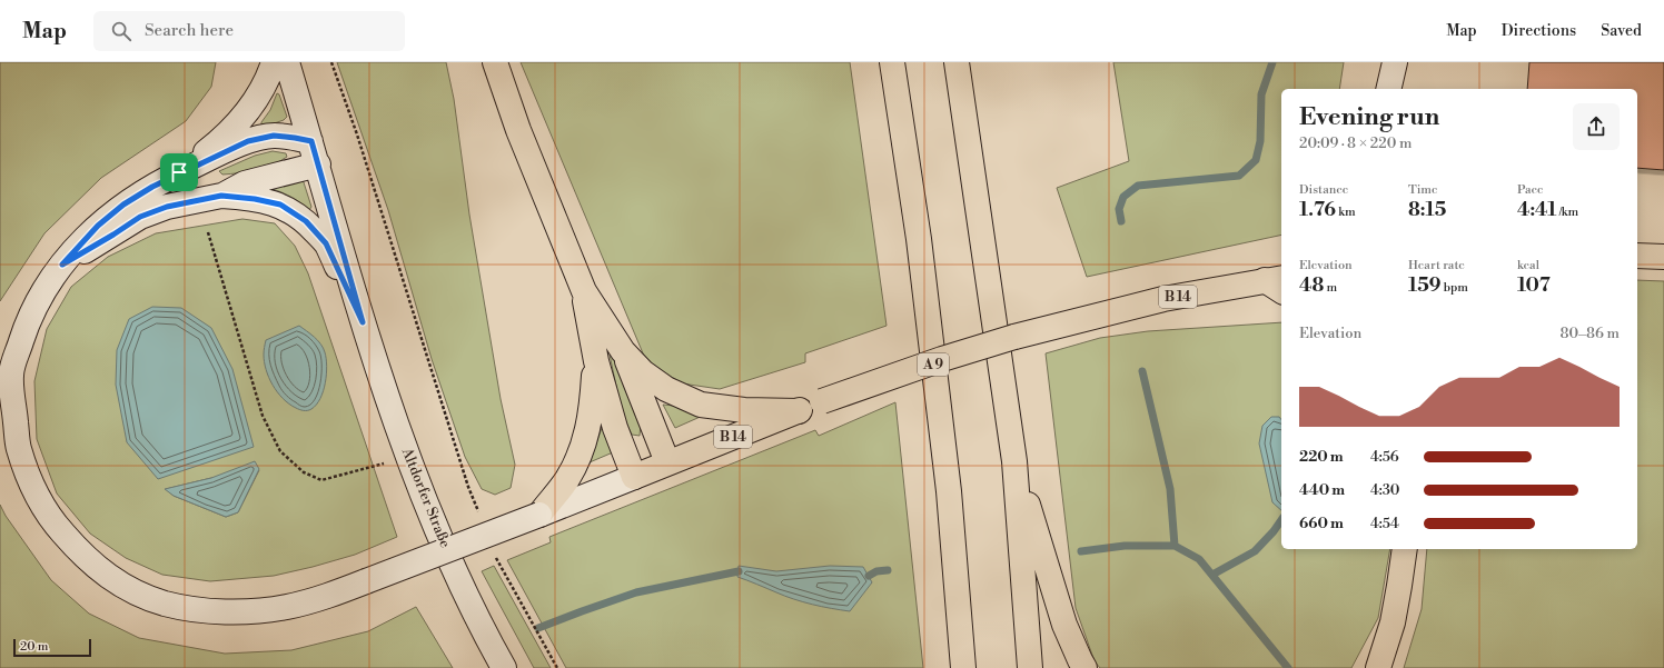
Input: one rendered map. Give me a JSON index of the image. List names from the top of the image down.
{
  "streets": {
    "main road": ["B 14", "A 9", "Altdorfer Straße"]
  },
  "scale_bar": "20 m",
  "page": {
    "header": "Map",
    "search": "Search here",
    "nav": ["Map", "Directions", "Saved"],
    "heading": ["Evening run", "20:09 · 8 × 220 m"],
    "stats": [
      ["Distance", "1.76 km"],
      ["Time", "8:15"],
      ["Pace", "4:41 /km"],
      ["Elevation", "48 m"],
      ["Heart rate", "159 bpm"],
      ["kcal", "107"]
    ],
    "chart": ["Elevation", "80–86 m"],
    "list": [
      {
        "name": "220 m",
        "note": "4:56"
      },
      {
        "name": "440 m",
        "note": "4:30"
      },
      {
        "name": "660 m",
        "note": "4:54"
      }
    ],
    "scale": "20 m"
  }
}
